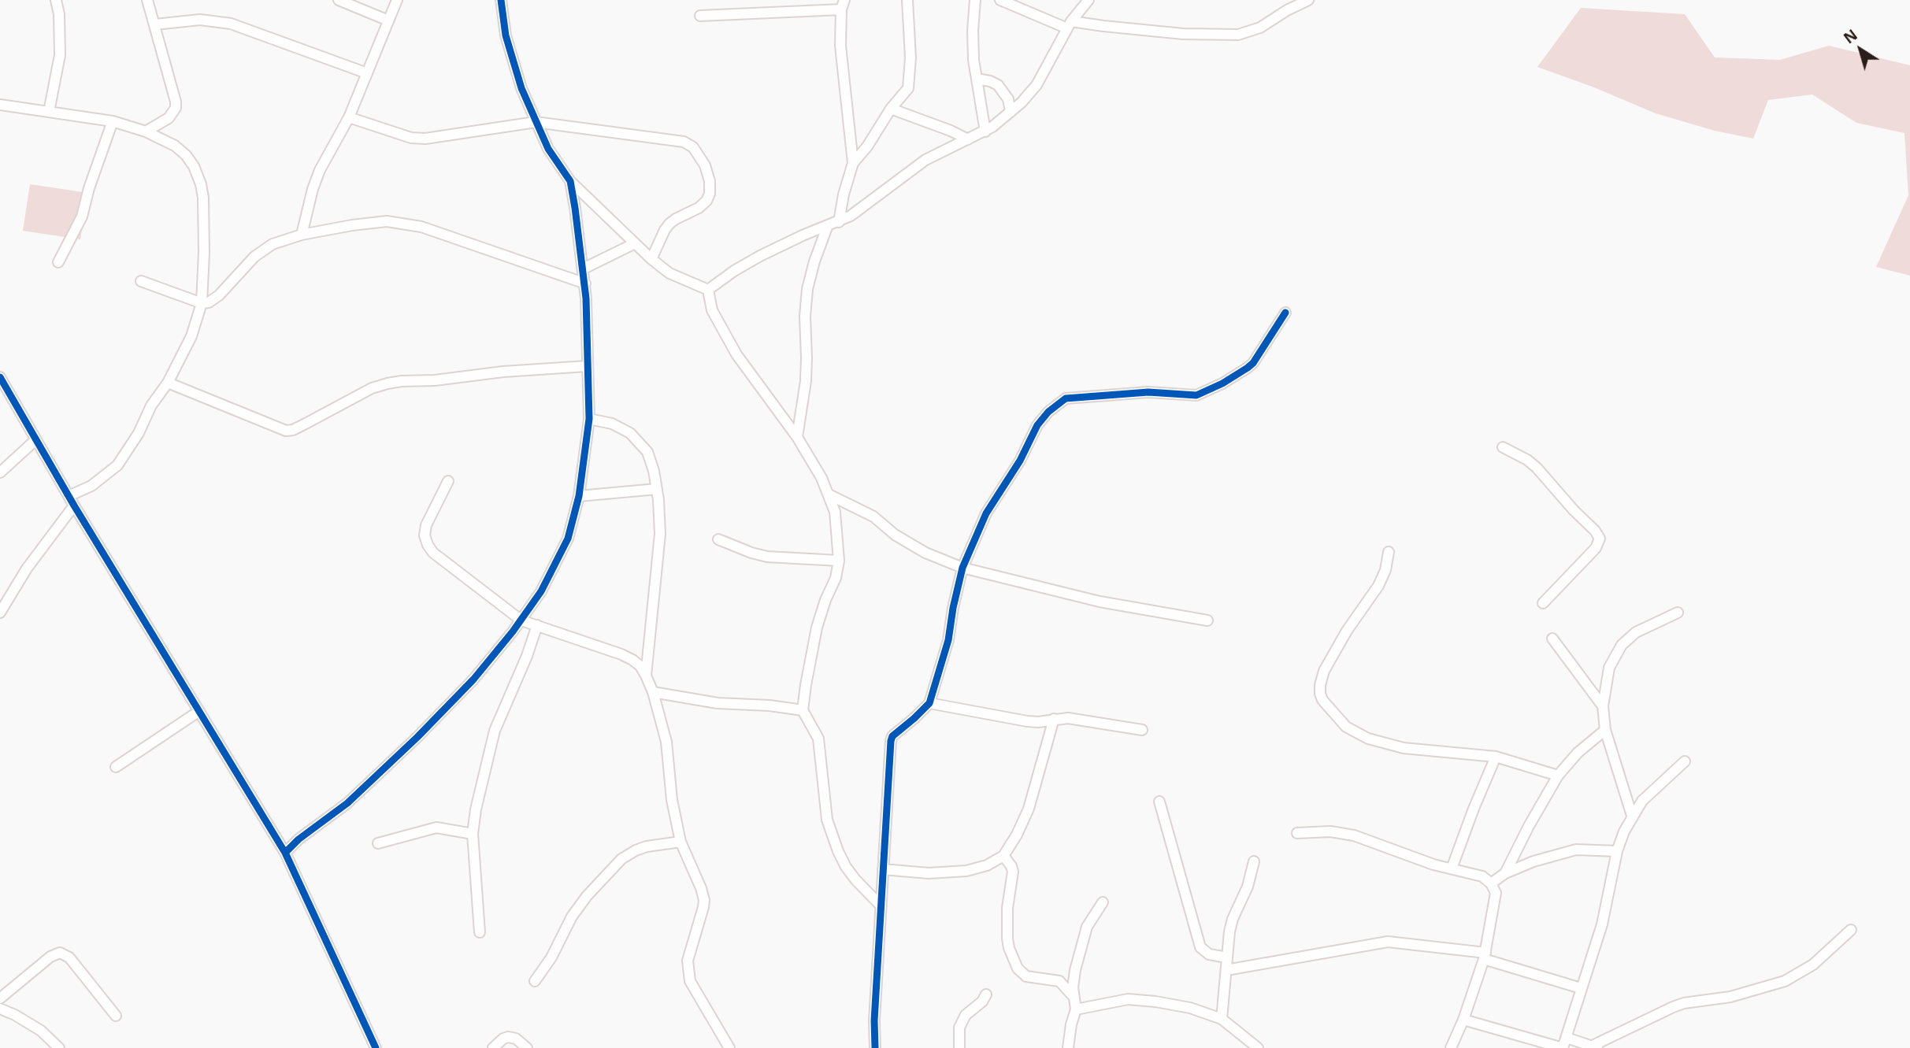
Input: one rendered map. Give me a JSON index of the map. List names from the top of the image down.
{
  "north": "top left"
}
